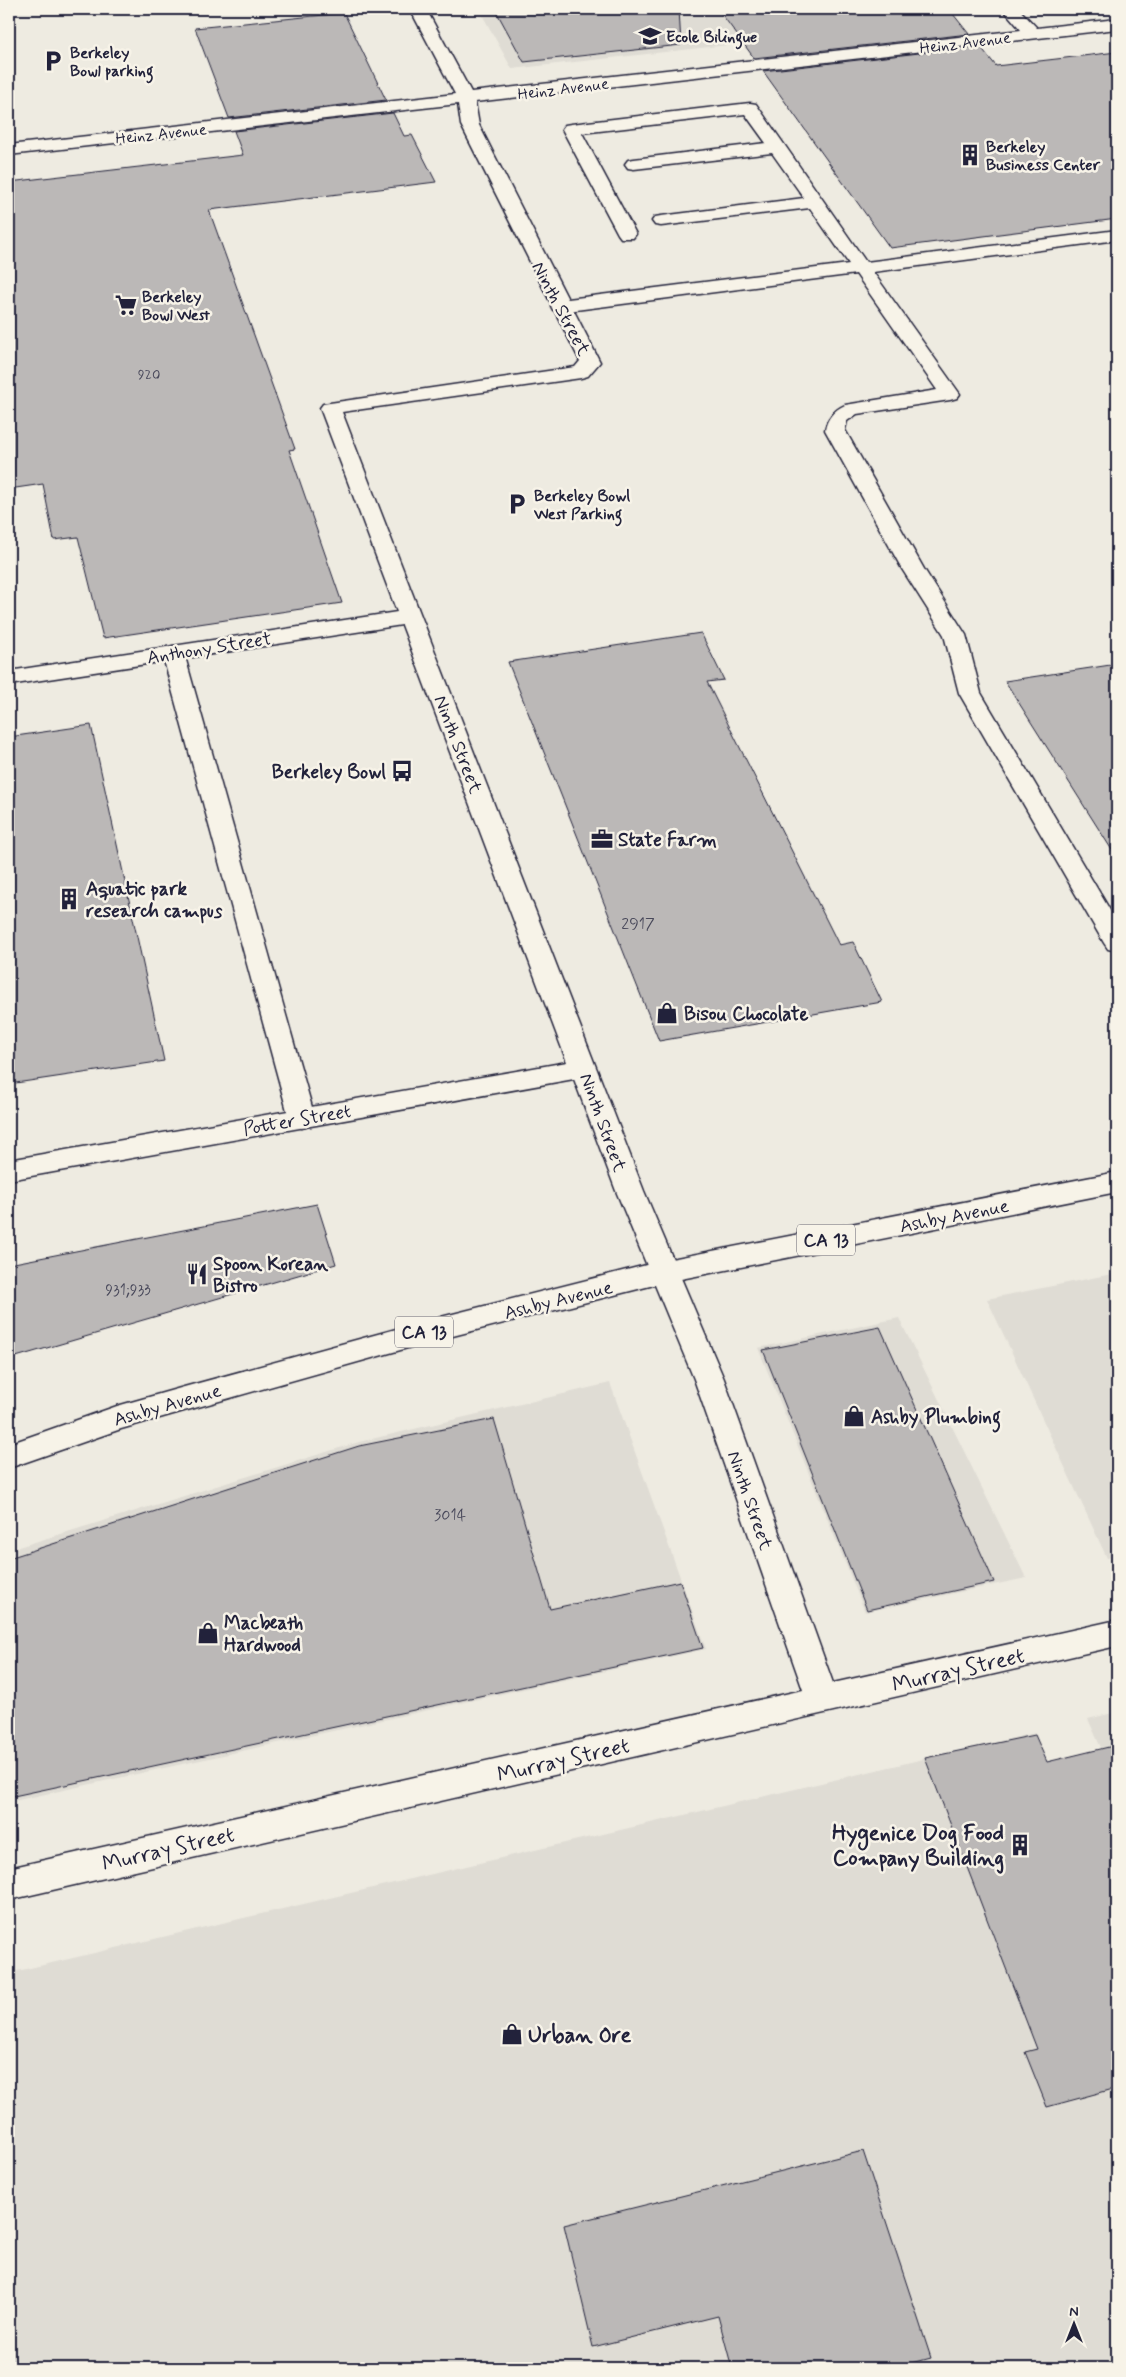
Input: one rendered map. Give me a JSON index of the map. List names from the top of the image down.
{
  "streets": {
    "street": [
      "Heinz Avenue",
      "Ninth Street",
      "Anthony Street",
      "Potter Street",
      "Ashby Avenue",
      "CA 13",
      "Murray Street"
    ]
  },
  "crossings": [
    ["Heinz Avenue", "Ninth Street"],
    ["Ninth Street", "Anthony Street"],
    ["Ninth Street", "Potter Street"],
    ["Ninth Street", "Ashby Avenue"],
    ["Ninth Street", "Murray Street"]
  ],
  "places": {
    "school or university": ["Ecole Bilingue"],
    "parking": ["Berkeley Bowl parking", "Berkeley Bowl West Parking"],
    "building": ["Berkeley Business Center", "Aquatic park research campus", "Hygenice Dog Food Company Building"],
    "supermarket": ["Berkeley Bowl West"],
    "bus stop": ["Berkeley Bowl"],
    "office": ["State Farm"],
    "shop": [
      "Bisou Chocolate",
      "Ashby Plumbing",
      "Macbeath Hardwood",
      "Urban Ore"
    ],
    "restaurant": ["Spoon Korean Bistro"]
  },
  "house_numbers": [
    "920",
    "2917",
    "931;933",
    "3014"
  ],
  "north": "top"
}
